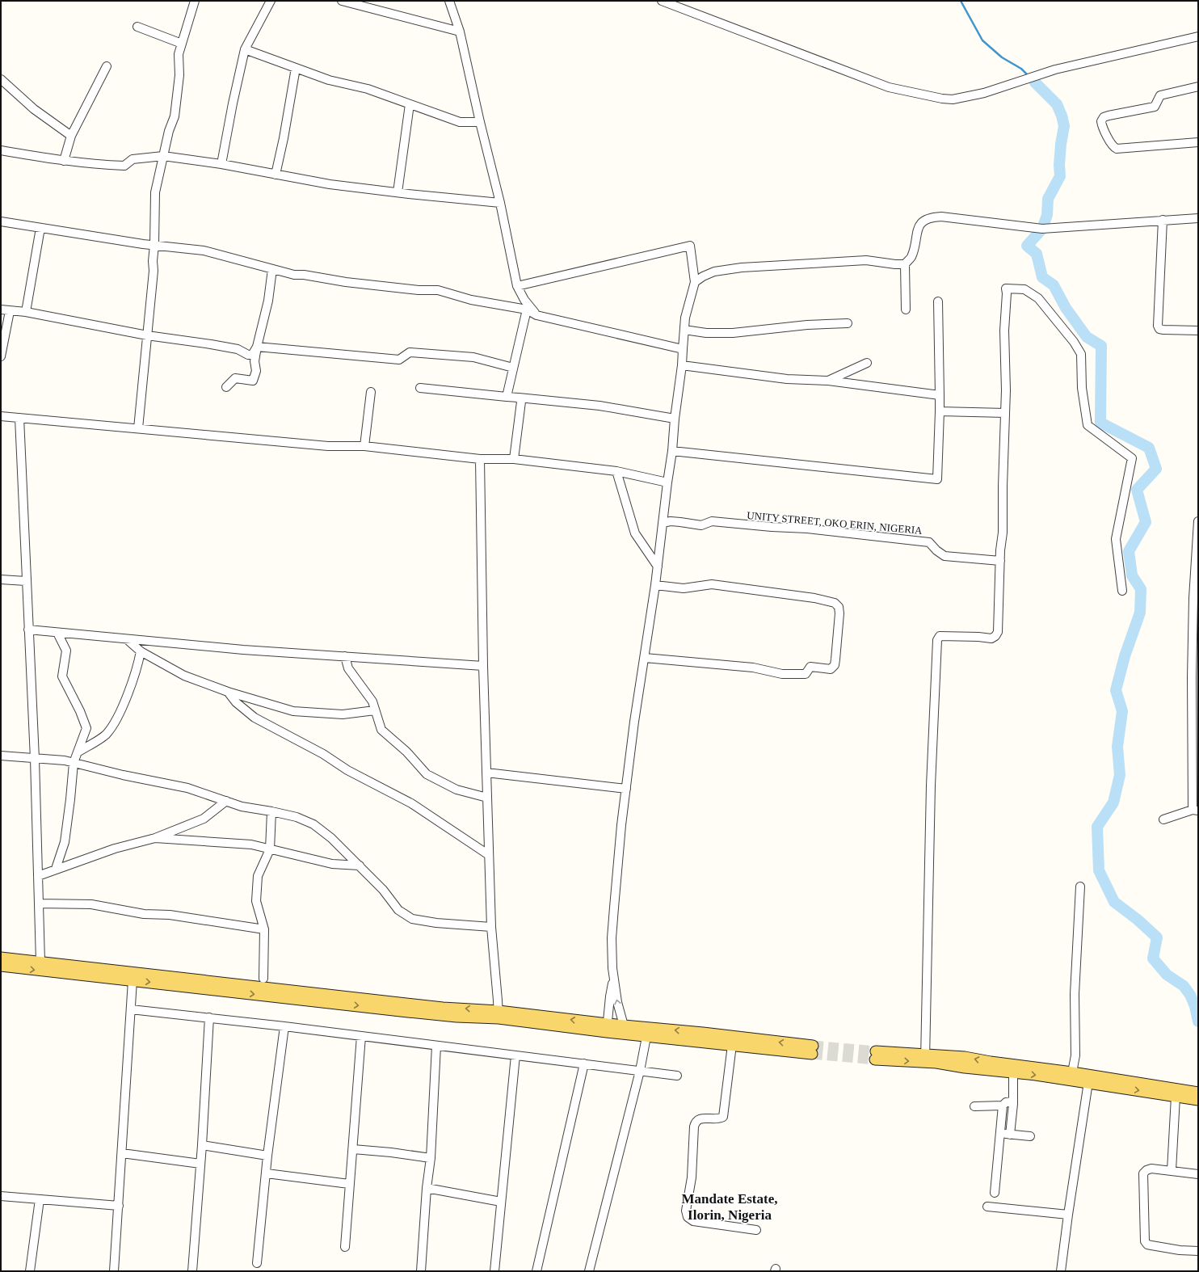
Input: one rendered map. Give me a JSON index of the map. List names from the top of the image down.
{
  "streets": {
    "street": ["UNITY STREET, OKO ERIN, NIGERIA"]
  },
  "districts": ["Mandate Estate, Ilorin, Nigeria"]
}
